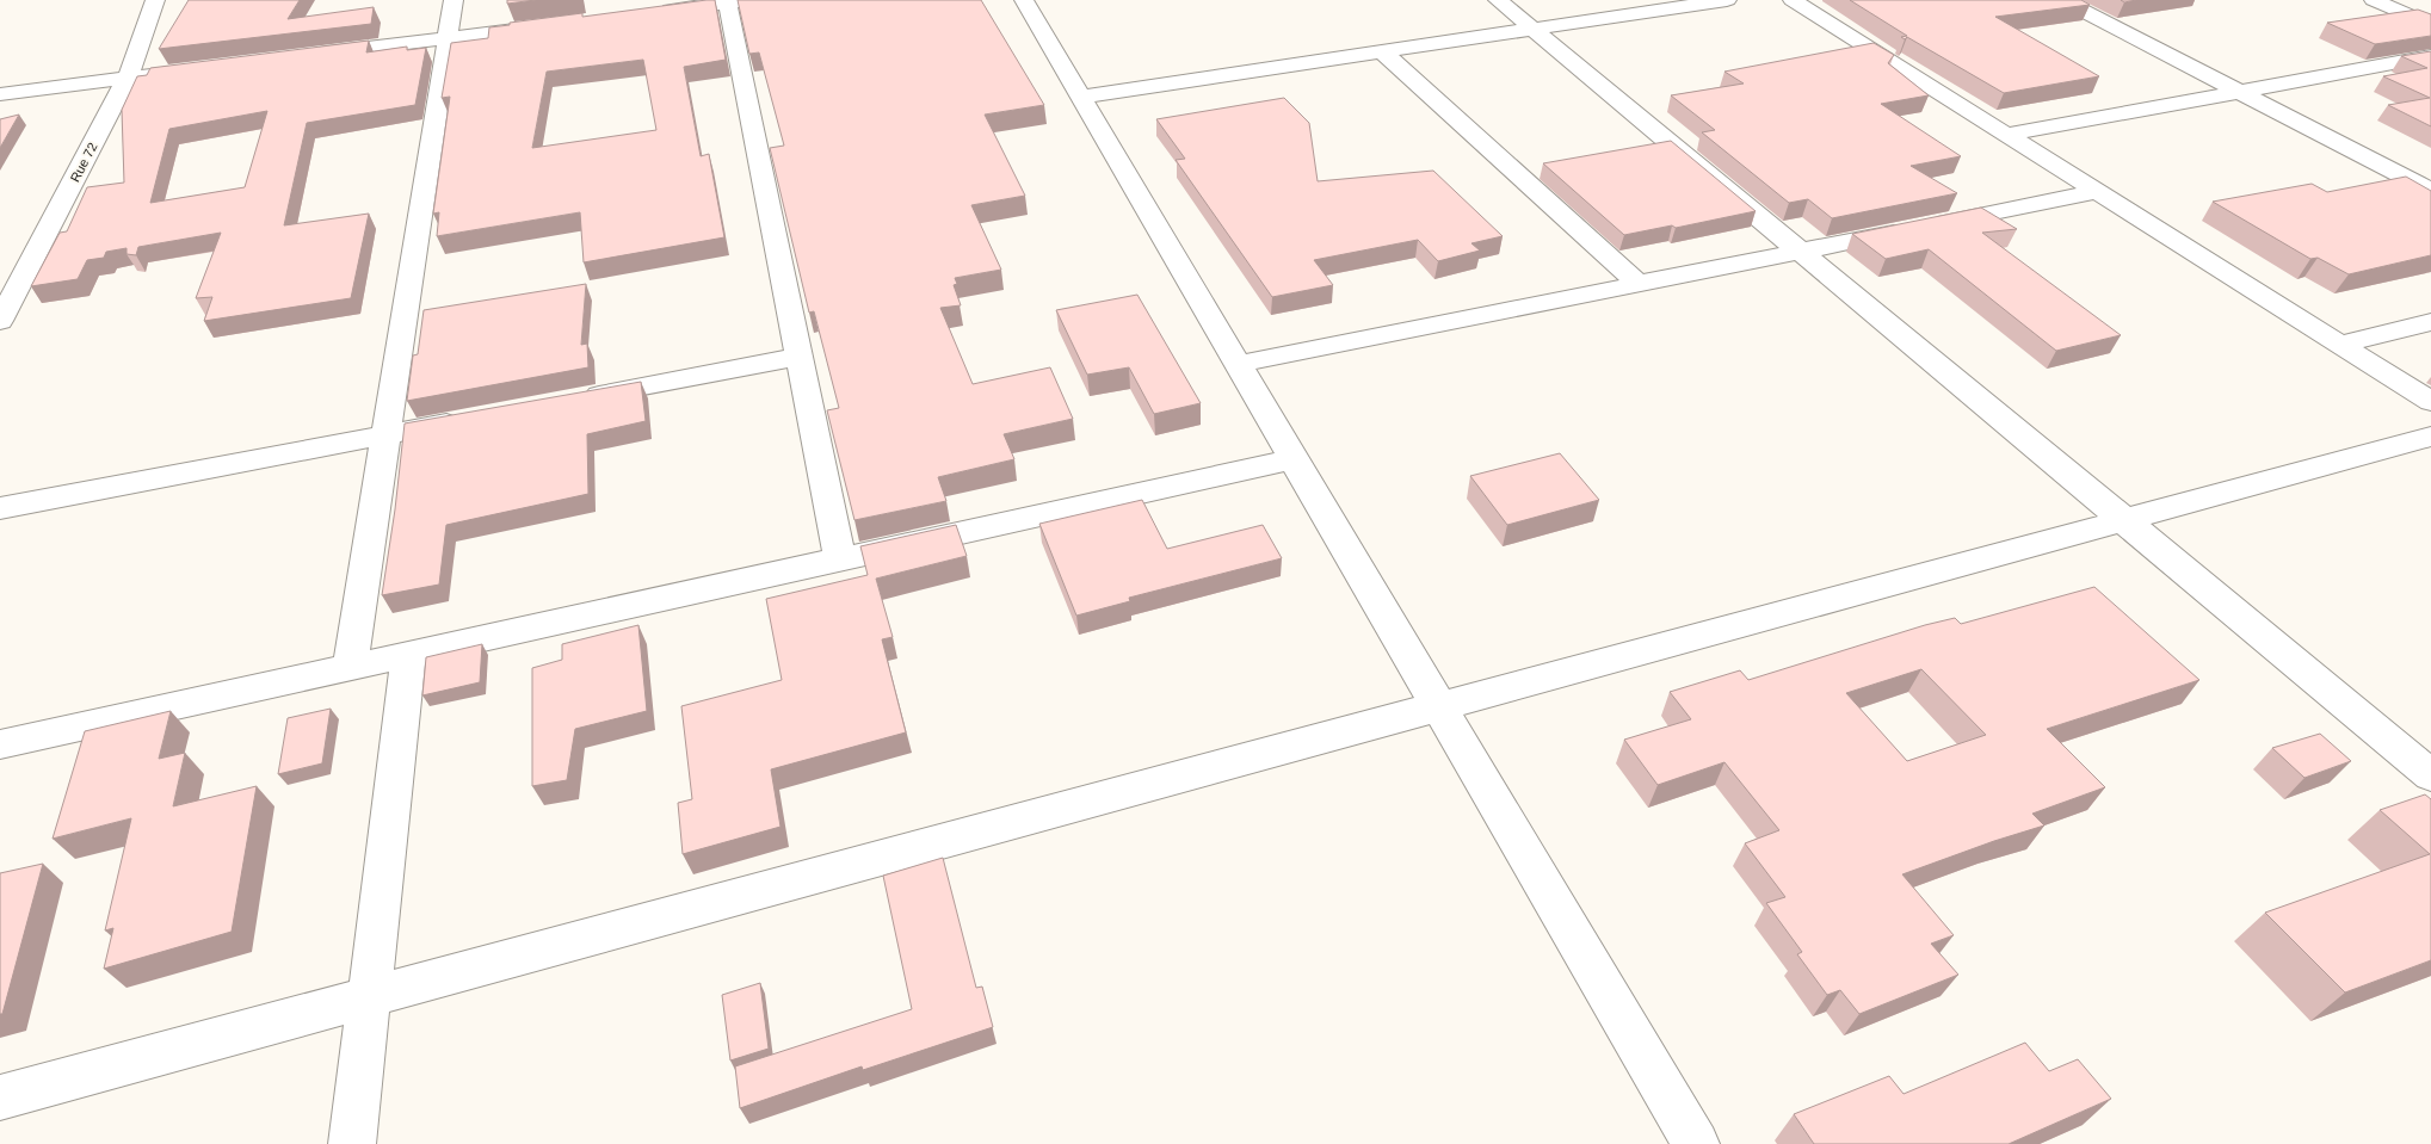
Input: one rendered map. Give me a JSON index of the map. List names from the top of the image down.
{
  "streets": {
    "street": ["Rue 72"]
  }
}
